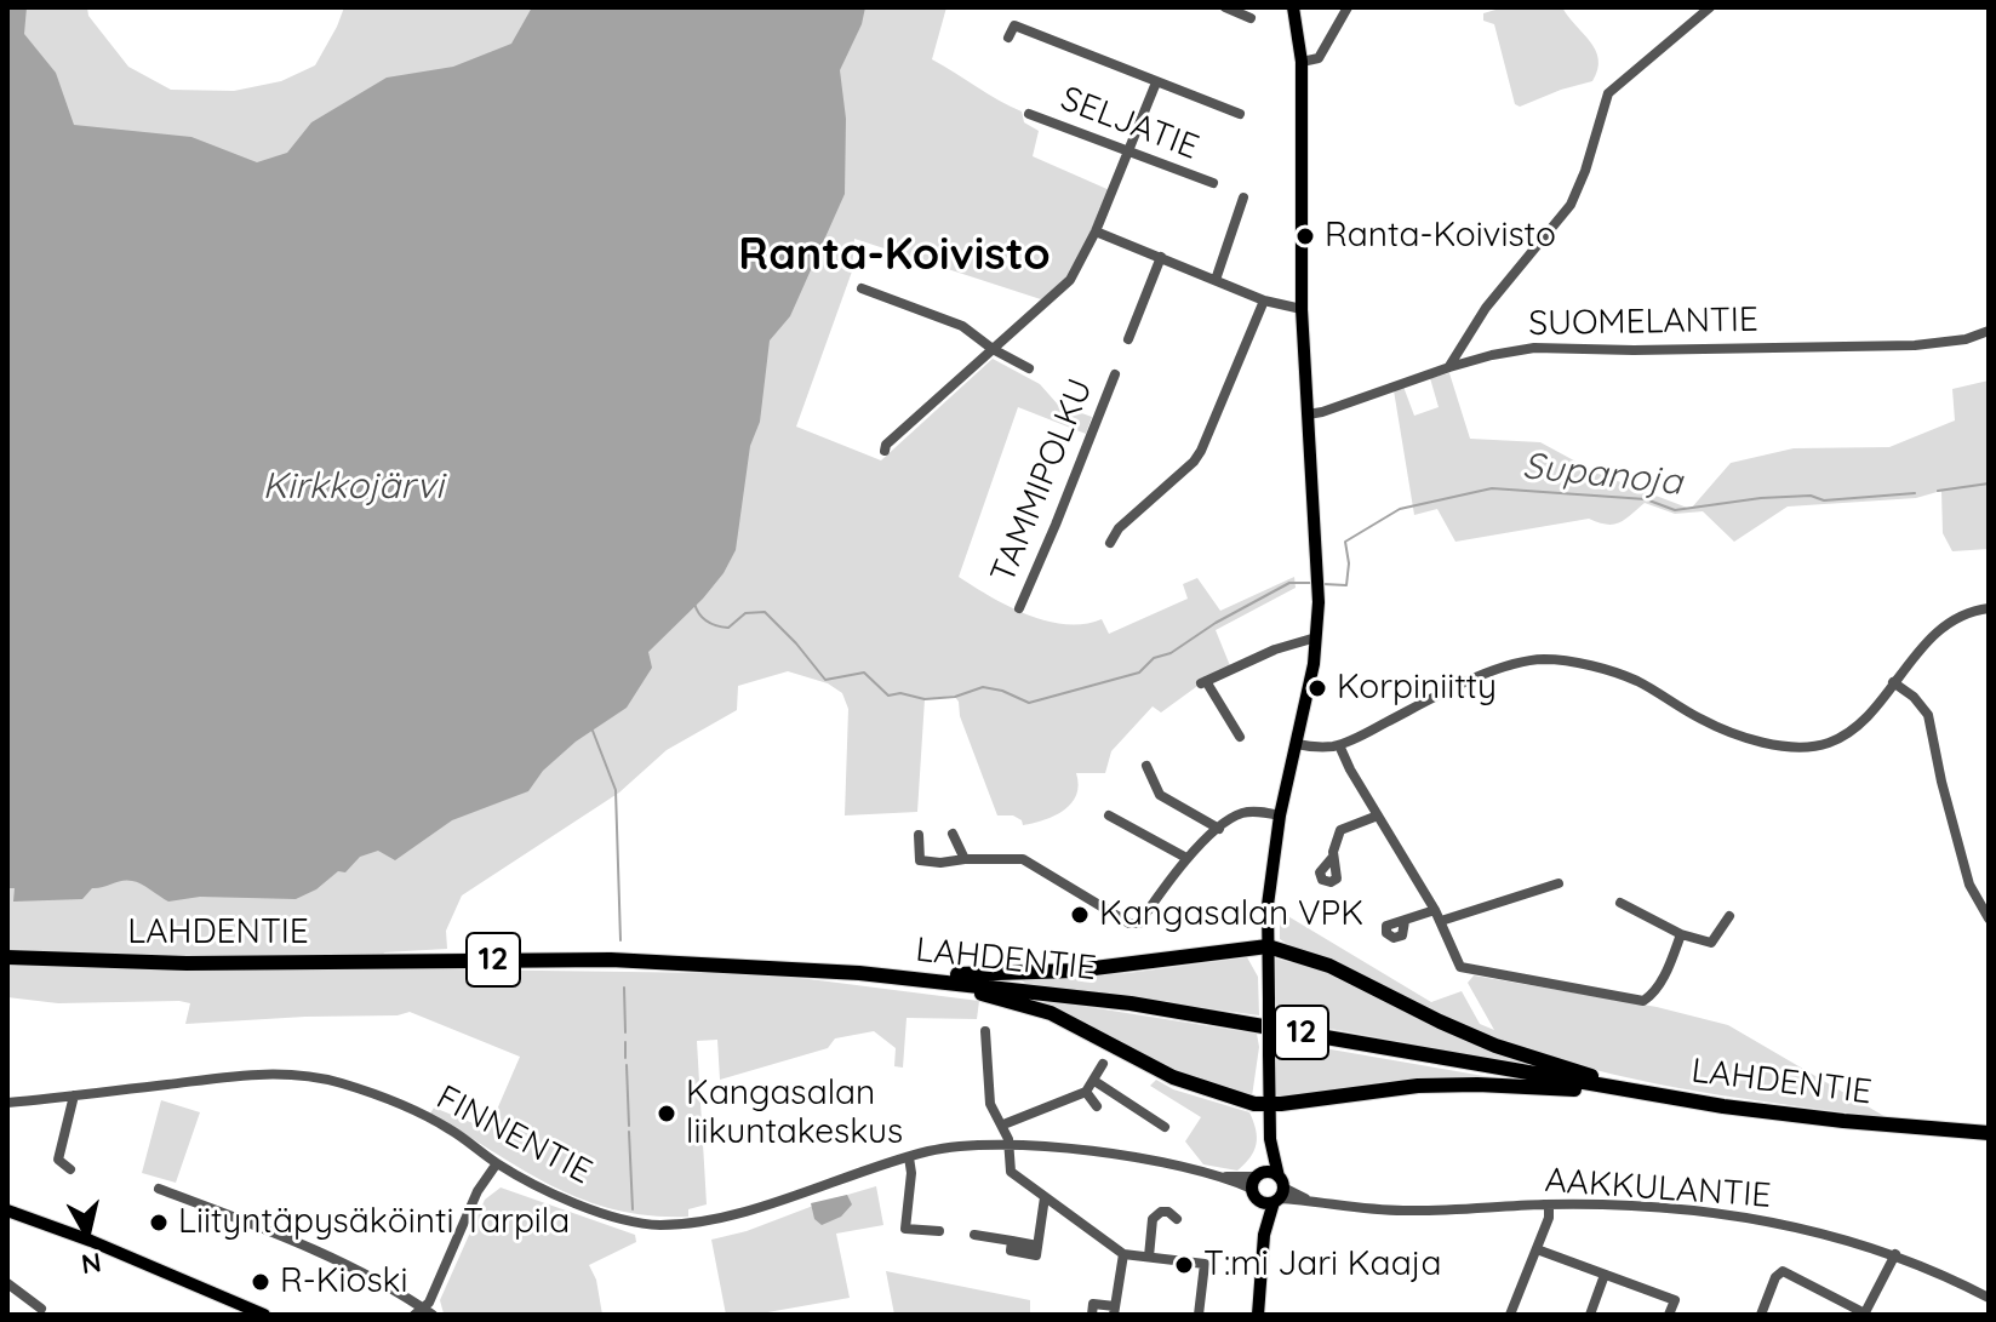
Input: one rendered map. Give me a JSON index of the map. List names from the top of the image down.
{
  "streets": {
    "highway": ["LAHDENTIE", "12"],
    "street": [
      "SELJATIE",
      "SUOMELANTIE",
      "TAMMIPOLKU",
      "FINNENTIE",
      "AAKKULANTIE"
    ]
  },
  "districts": ["Ranta-Koivisto"],
  "water": ["Supanoja", "Kirkkojärvi"],
  "places": [
    "Ranta-Koivisto",
    "Korpiniitty",
    "Kangasalan VPK",
    "Kangasalan liikuntakeskus",
    "Liityntäpysäköinti Tarpila",
    "T:mi Jari Kaaja",
    "R-Kioski"
  ],
  "north": "bottom"
}
